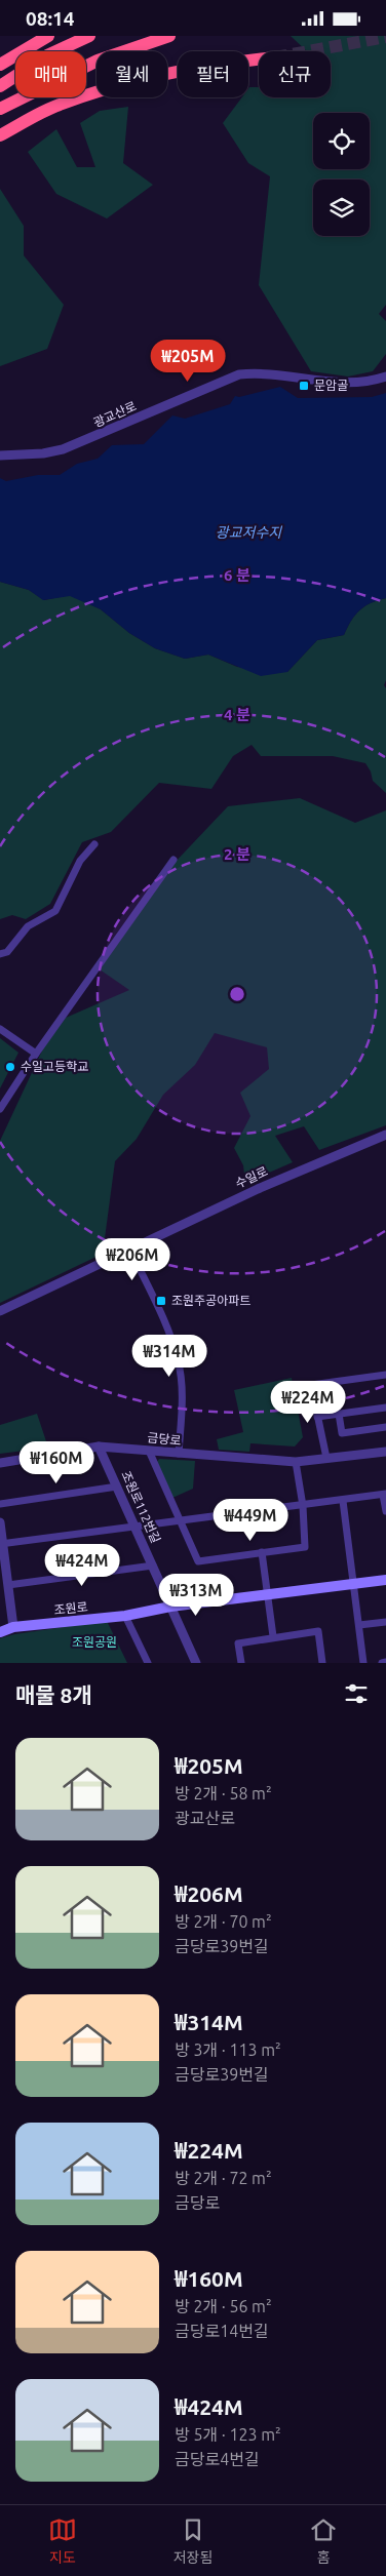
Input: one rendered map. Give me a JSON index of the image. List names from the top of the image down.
{
  "streets": {
    "main road": ["조원로"],
    "street": [
      "광교산로",
      "수일로",
      "금당로",
      "조원로112번길"
    ]
  },
  "crossings": [
    ["금당로", "조원로112번길"],
    ["조원로112번길", "조원로"]
  ],
  "water": ["광교저수지"],
  "parks": ["조원공원"],
  "places": {
    "transit": ["문암골", "조원주공아파트"],
    "other": ["수일고등학교"]
  },
  "page": {
    "status": "08:14",
    "chip": [
      "매매",
      "월세",
      "필터",
      "신규"
    ],
    "price": [
      "₩205M",
      "₩206M",
      "₩314M",
      "₩224M",
      "₩160M",
      "₩449M",
      "₩424M",
      "₩313M"
    ],
    "heading": "매물 8개",
    "list": [
      {
        "name": "₩205M",
        "note": "방 2개 · 58 m² · 광교산로"
      },
      {
        "name": "₩206M",
        "note": "방 2개 · 70 m² · 금당로39번길"
      },
      {
        "name": "₩314M",
        "note": "방 3개 · 113 m² · 금당로39번길"
      },
      {
        "name": "₩224M",
        "note": "방 2개 · 72 m² · 금당로"
      },
      {
        "name": "₩160M",
        "note": "방 2개 · 56 m² · 금당로14번길"
      },
      {
        "name": "₩424M",
        "note": "방 5개 · 123 m² · 금당로4번길"
      }
    ],
    "tabs": ["지도", "저장됨", "홈"]
  },
  "rings": ["6 분", "4 분", "2 분"]
}
